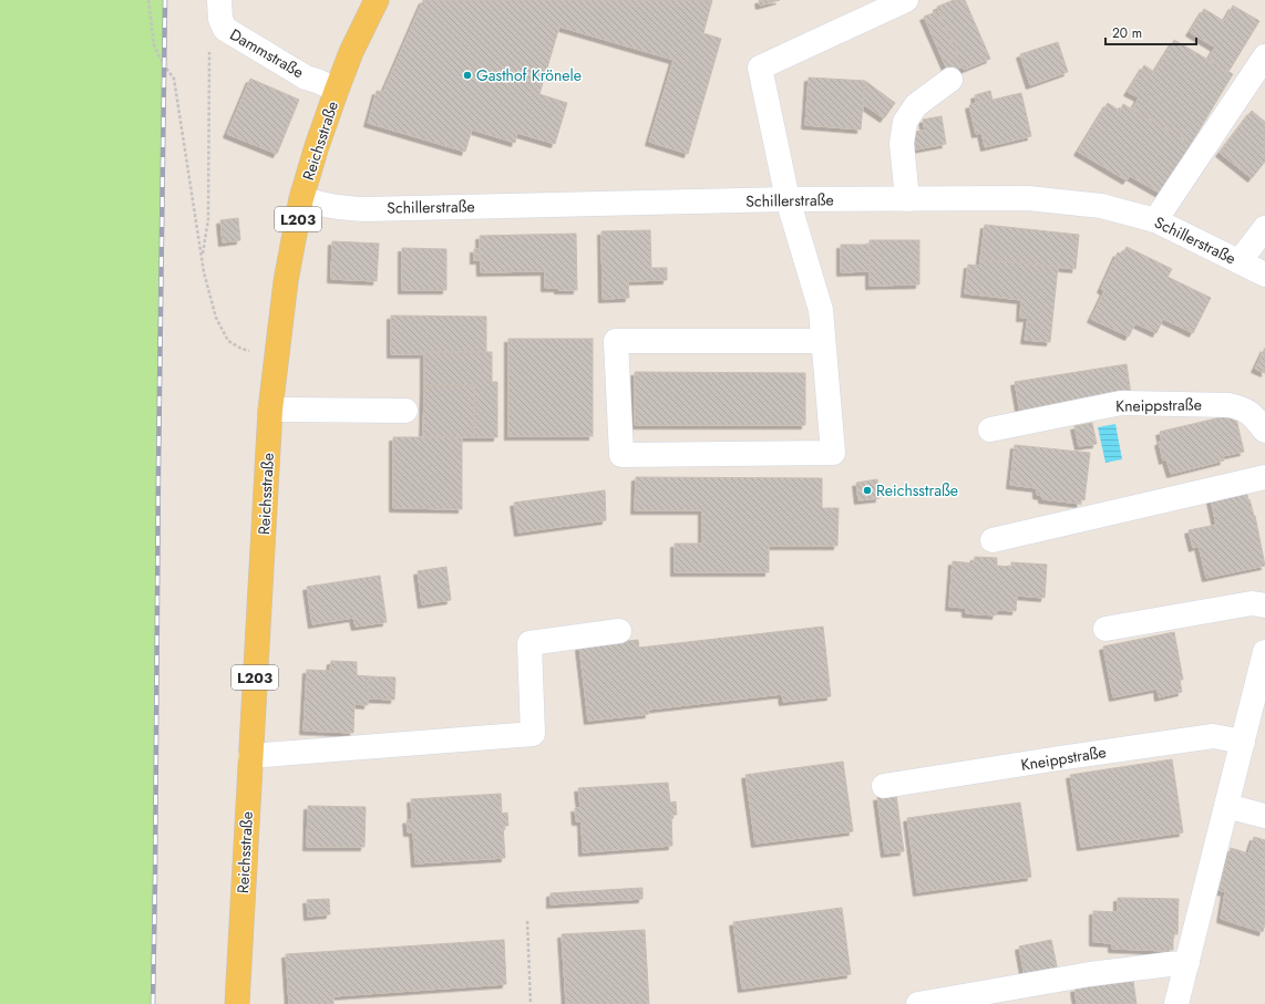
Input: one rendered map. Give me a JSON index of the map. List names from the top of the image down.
{
  "streets": {
    "main road": ["Reichsstraße", "L203"],
    "street": ["Dammstraße", "Schillerstraße", "Kneippstraße"]
  },
  "crossings": [
    ["Dammstraße", "Reichsstraße"],
    ["Reichsstraße", "Schillerstraße"]
  ],
  "places": ["Gasthof Krönele", "Reichsstraße"],
  "scale_bar": "20 m"
}
